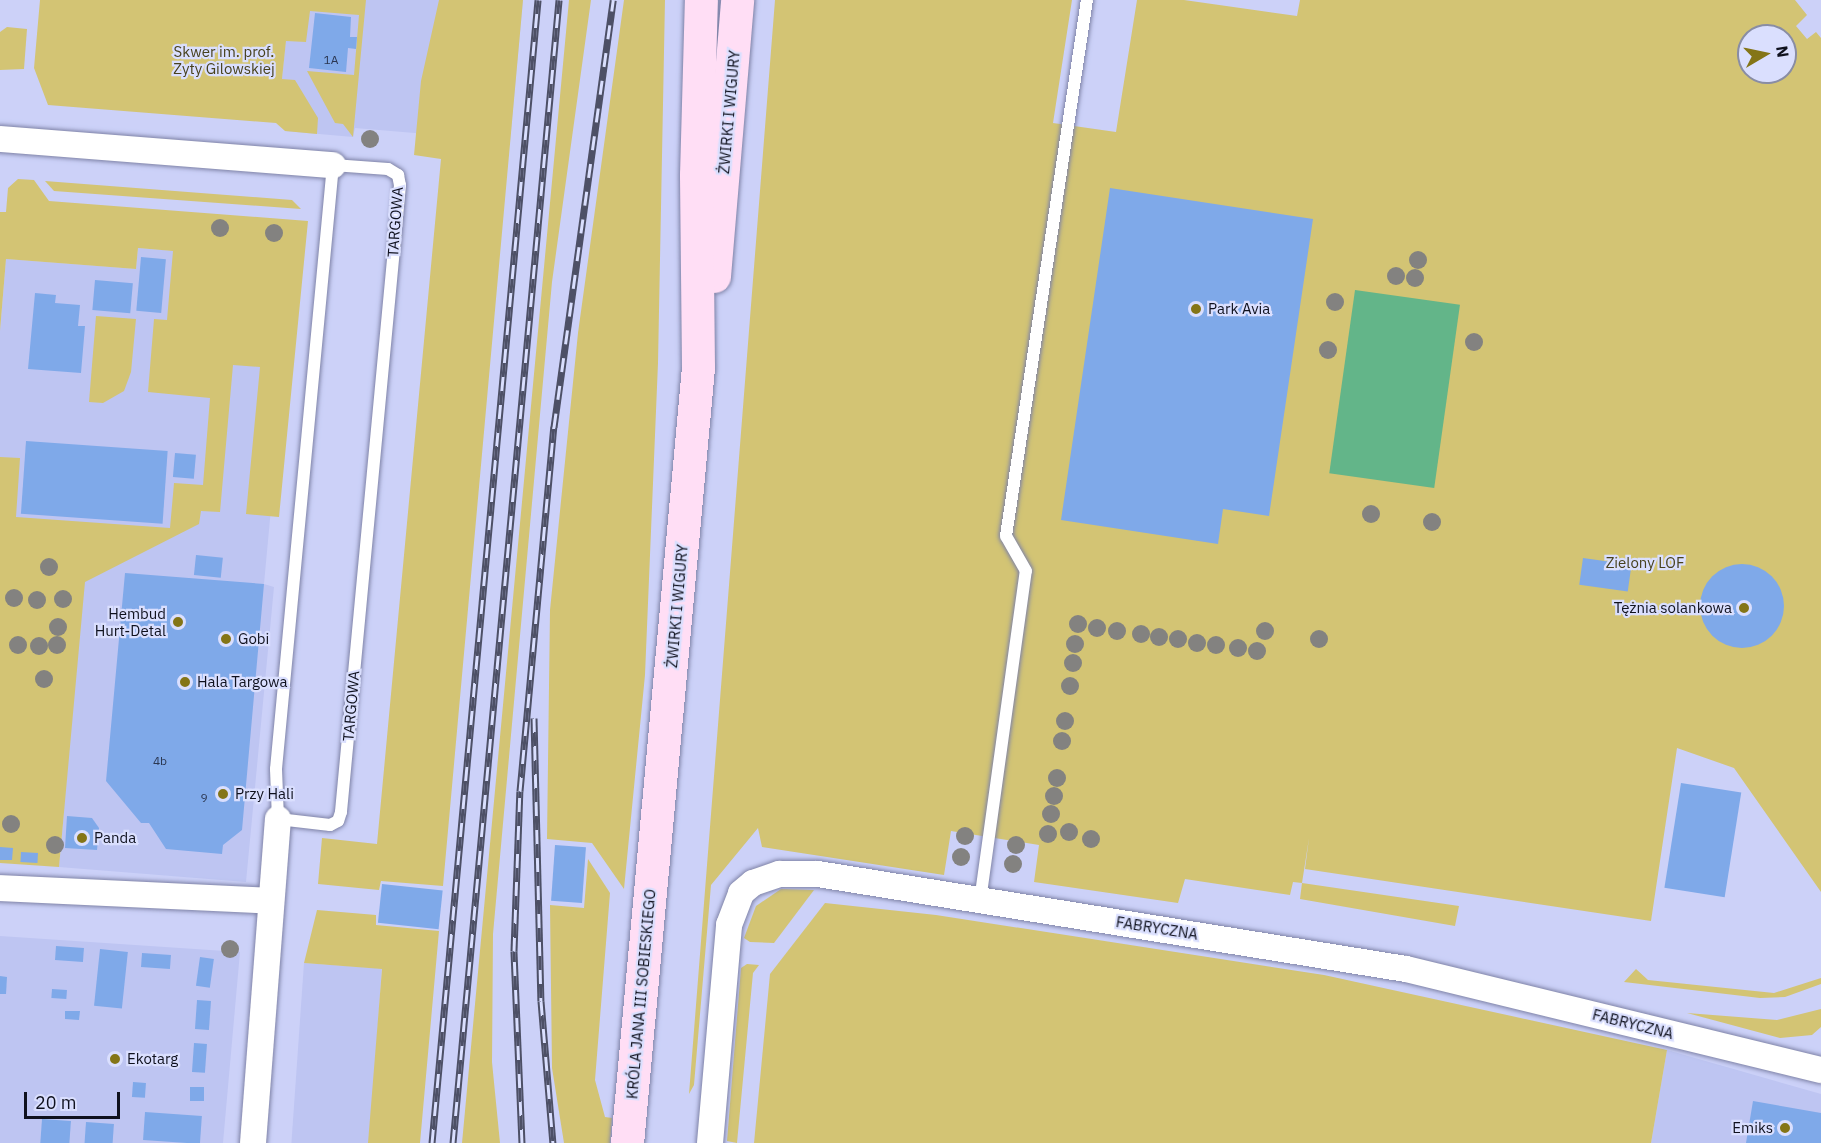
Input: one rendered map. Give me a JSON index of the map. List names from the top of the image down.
{
  "streets": {
    "main road": ["ŻWIRKI I WIGURY", "KRÓLA JANA III SOBIESKIEGO"],
    "street": ["FABRYCZNA"],
    "lane": ["TARGOWA"]
  },
  "crossings": [
    ["ŻWIRKI I WIGURY", "KRÓLA JANA III SOBIESKIEGO"]
  ],
  "parks": ["Skwer im. prof. Zyty Gilowskiej", "Zielony LOF"],
  "places": [
    "Park Avia",
    "Tężnia solankowa",
    "Hembud Hurt-Detal",
    "Gobi",
    "Hala Targowa",
    "Przy Hali",
    "Panda",
    "Ekotarg",
    "Emiks"
  ],
  "house_numbers": ["1A", "4b", "9"],
  "scale_bar": "20 m",
  "north": "right"
}
